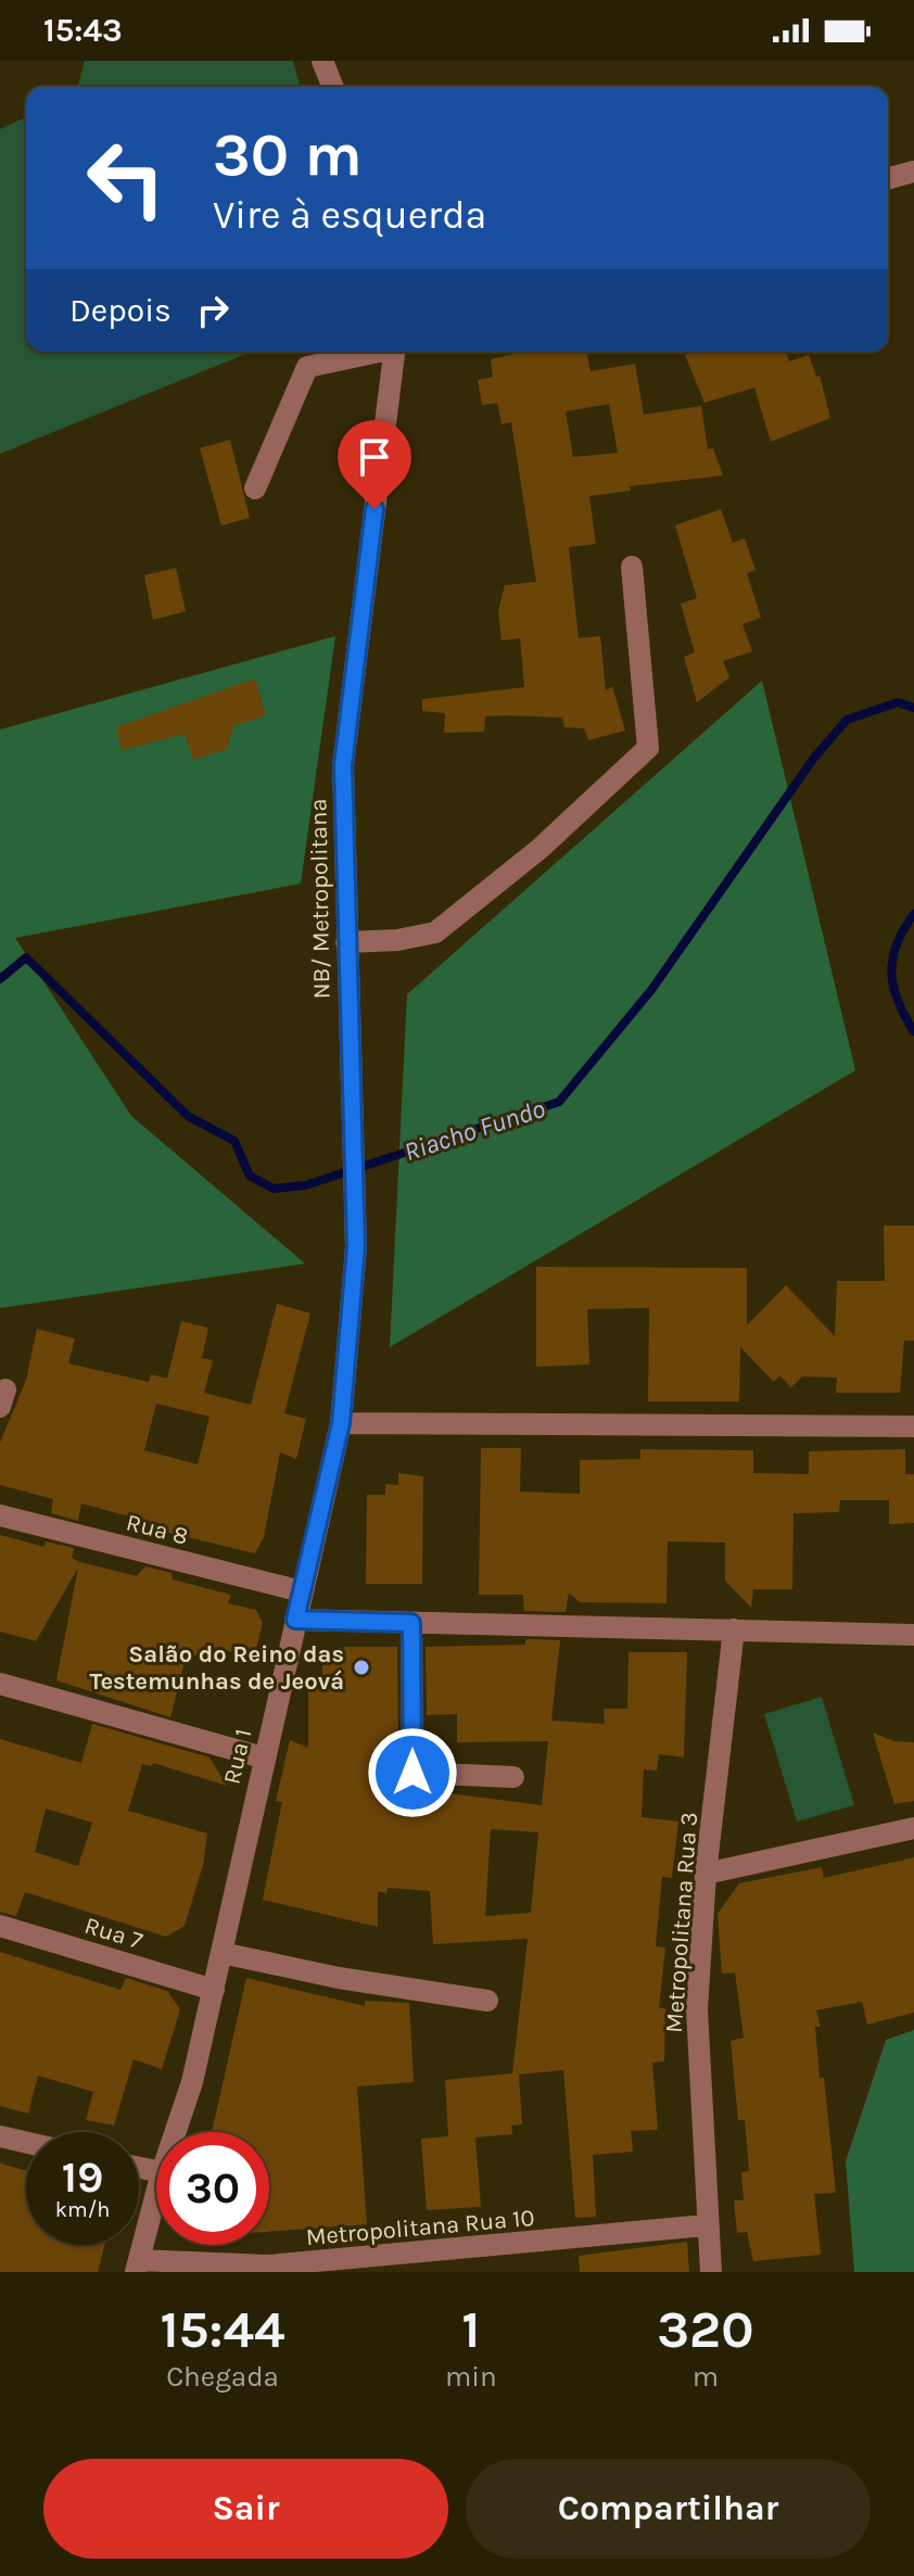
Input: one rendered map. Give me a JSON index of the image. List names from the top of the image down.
{
  "streets": {
    "street": [
      "NB/ Metropolitana",
      "Rua 8",
      "Rua 1",
      "Metropolitana Rua 3",
      "Rua 7",
      "Metropolitana Rua 10"
    ]
  },
  "crossings": [
    ["NB/ Metropolitana", "Rua 1"],
    ["Rua 8", "Rua 1"],
    ["Rua 1", "Rua 7"],
    ["Rua 1", "Metropolitana Rua 10"],
    ["Metropolitana Rua 3", "Metropolitana Rua 10"]
  ],
  "water": ["Riacho Fundo"],
  "places": ["Salão do Reino das Testemunhas de Jeová"],
  "page": {
    "status": "15:43",
    "turn": ["30 m", "Vire à esquerda"],
    "then": "Depois",
    "speed": "19 km/h",
    "limit": "30",
    "eta": [
      "15:44",
      "Chegada",
      "1",
      "min",
      "320",
      "m"
    ],
    "buttons": ["Sair", "Compartilhar"]
  }
}
